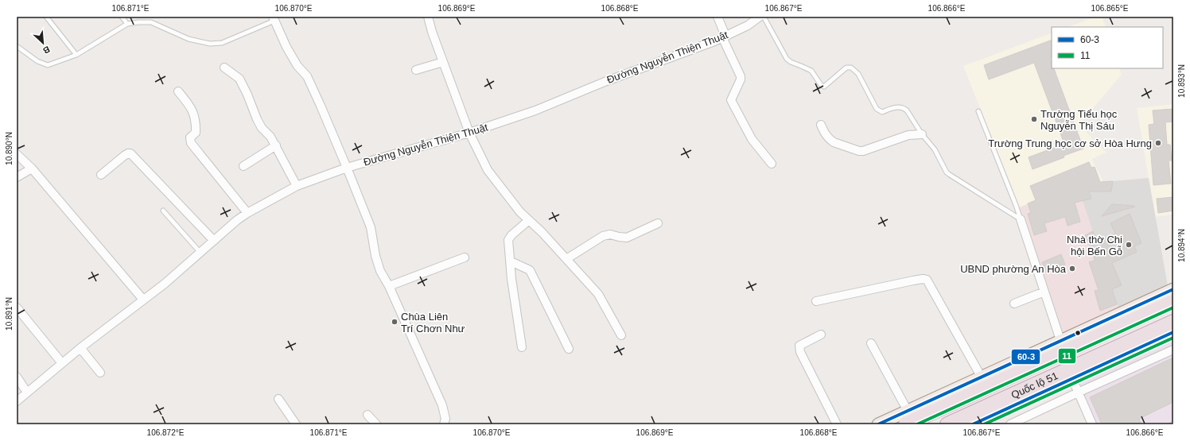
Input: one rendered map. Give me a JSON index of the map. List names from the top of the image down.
{
  "streets": {
    "highway": ["Quốc lộ 51"],
    "street": ["Đường Nguyễn Thiện Thuật"]
  },
  "places": [
    "Trường Tiểu học Nguyễn Thị Sáu",
    "Trường Trung học cơ sở Hòa Hưng",
    "Nhà thờ Chi hội Bến Gỗ",
    "UBND phường An Hòa",
    "Chùa Liên Trí Chơn Như"
  ],
  "lines": ["transit line 60-3", "transit line 11"],
  "legend": ["60-3", "11"],
  "north": "bottom right",
  "coordinates": [
    "106.871°E",
    "106.870°E",
    "106.869°E",
    "106.868°E",
    "106.867°E",
    "106.866°E",
    "106.865°E",
    "10.893°N",
    "10.890°N",
    "10.894°N",
    "10.891°N",
    "106.872°E"
  ]
}
